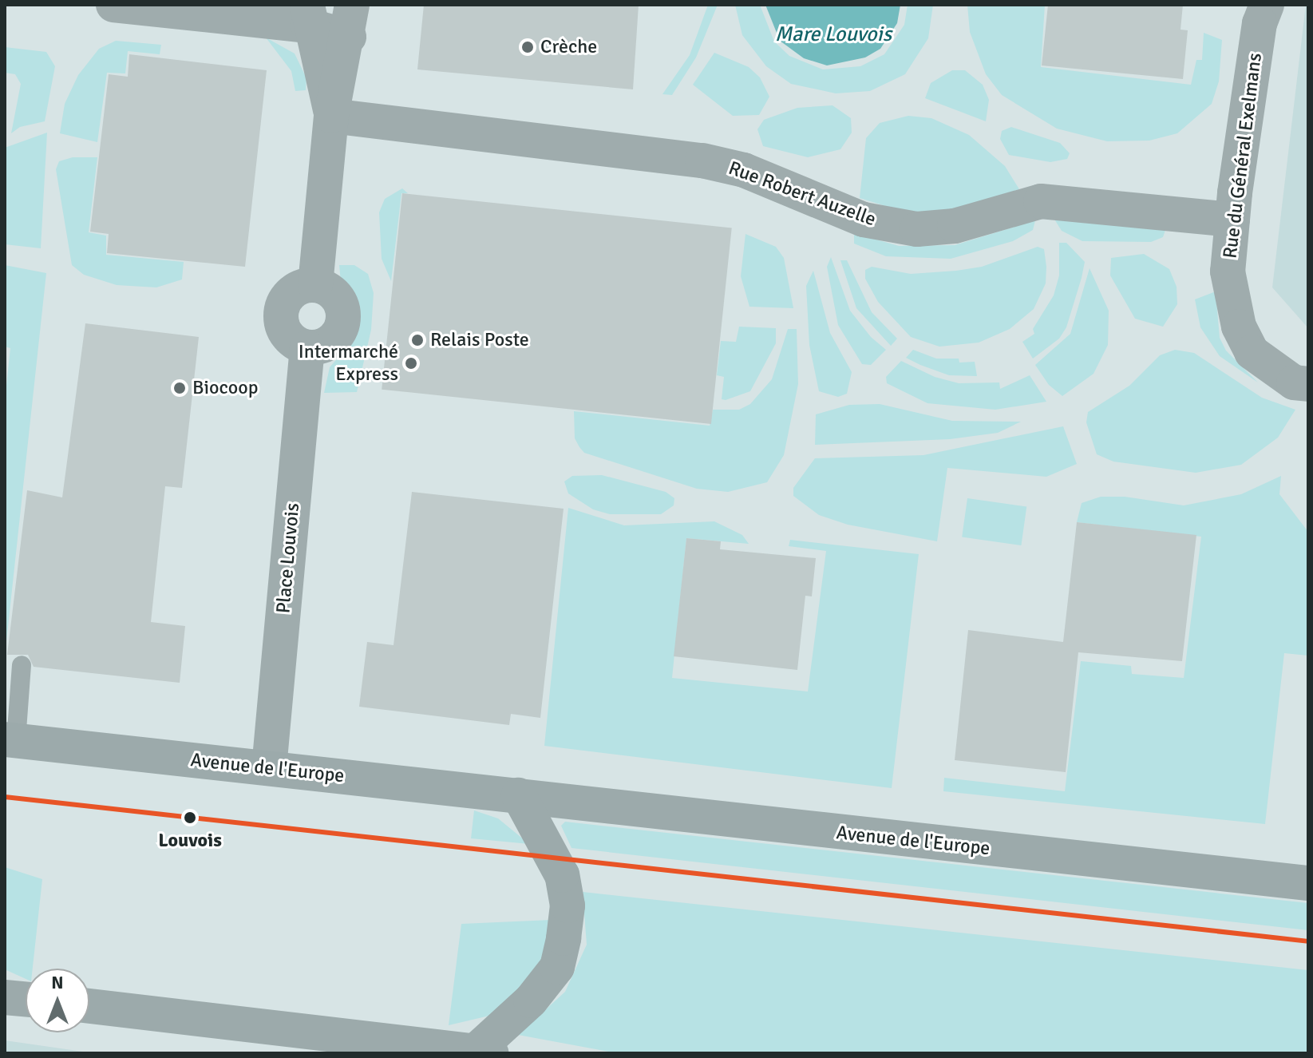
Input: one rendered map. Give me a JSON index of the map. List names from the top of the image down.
{
  "streets": {
    "main road": ["Avenue de l'Europe"],
    "street": ["Rue du Général Exelmans", "Rue Robert Auzelle", "Place Louvois"]
  },
  "crossings": [
    ["Rue du Général Exelmans", "Rue Robert Auzelle"],
    ["Rue Robert Auzelle", "Place Louvois"],
    ["Place Louvois", "Avenue de l'Europe"]
  ],
  "water": ["Mare Louvois"],
  "places": [
    "Crèche",
    "Relais Poste",
    "Intermarché Express",
    "Biocoop",
    "Louvois"
  ],
  "north": "top"
}
